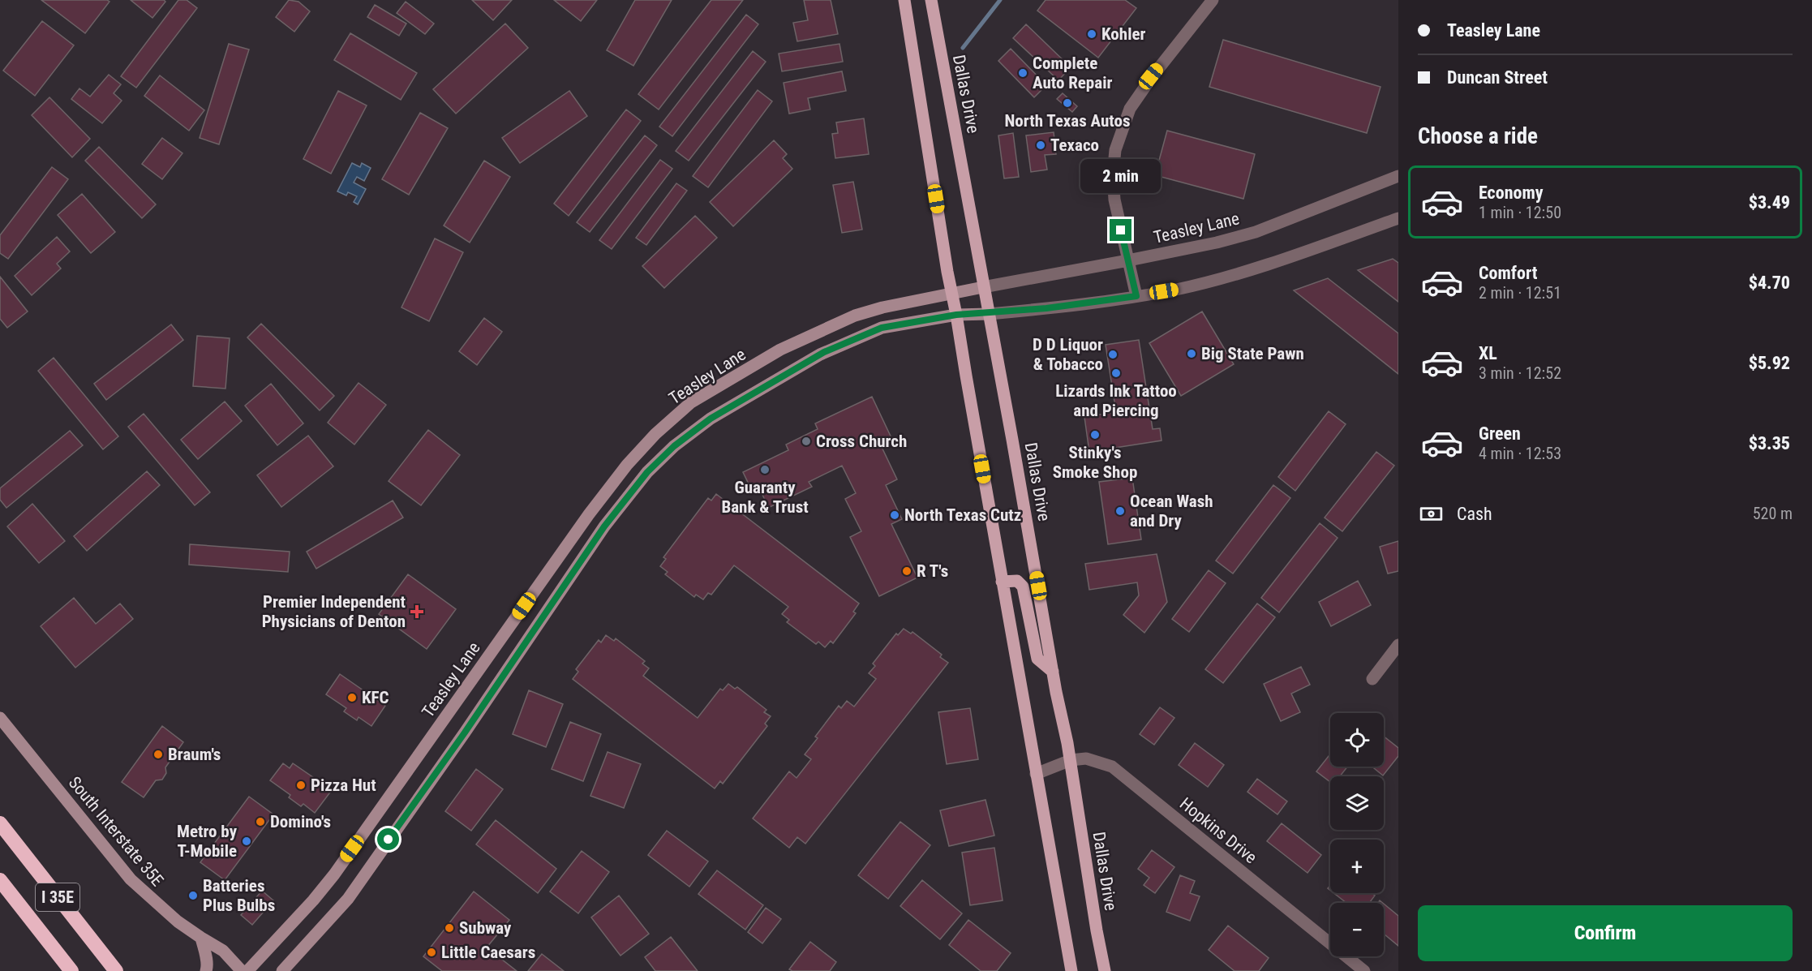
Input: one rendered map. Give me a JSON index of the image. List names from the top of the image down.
{
  "streets": {
    "highway": ["I 35E"],
    "main road": ["Dallas Drive", "Teasley Lane", "South Interstate 35E"],
    "street": ["Hopkins Drive"]
  },
  "crossings": [
    ["Dallas Drive", "Teasley Lane"],
    ["Dallas Drive", "Hopkins Drive"]
  ],
  "places": {
    "other": [
      "Kohler",
      "Complete Auto Repair",
      "North Texas Autos",
      "Texaco",
      "Big State Pawn",
      "D D Liquor & Tobacco",
      "Lizards Ink Tattoo and Piercing",
      "Stinky's Smoke Shop",
      "Cross Church",
      "Guaranty Bank & Trust",
      "Ocean Wash and Dry",
      "North Texas Cutz",
      "R T's",
      "KFC",
      "Braum's",
      "Pizza Hut",
      "Domino's",
      "Metro by T-Mobile",
      "Batteries Plus Bulbs",
      "Subway",
      "Little Caesars"
    ],
    "health": ["Premier Independent Physicians of Denton"]
  },
  "page": {
    "banner": ["Teasley Lane", "Duncan Street"],
    "heading": "Choose a ride",
    "bubble": "2 min",
    "list": [
      {
        "name": "Economy",
        "note": "1 min · 12:50",
        "value": "$3.49"
      },
      {
        "name": "Comfort",
        "note": "2 min · 12:51",
        "value": "$4.70"
      },
      {
        "name": "XL",
        "note": "3 min · 12:52",
        "value": "$5.92"
      },
      {
        "name": "Green",
        "note": "4 min · 12:53",
        "value": "$3.35"
      }
    ],
    "pay": ["Cash", "520 m"],
    "map_buttons": ["+", "−"],
    "buttons": "Confirm"
  }
}
